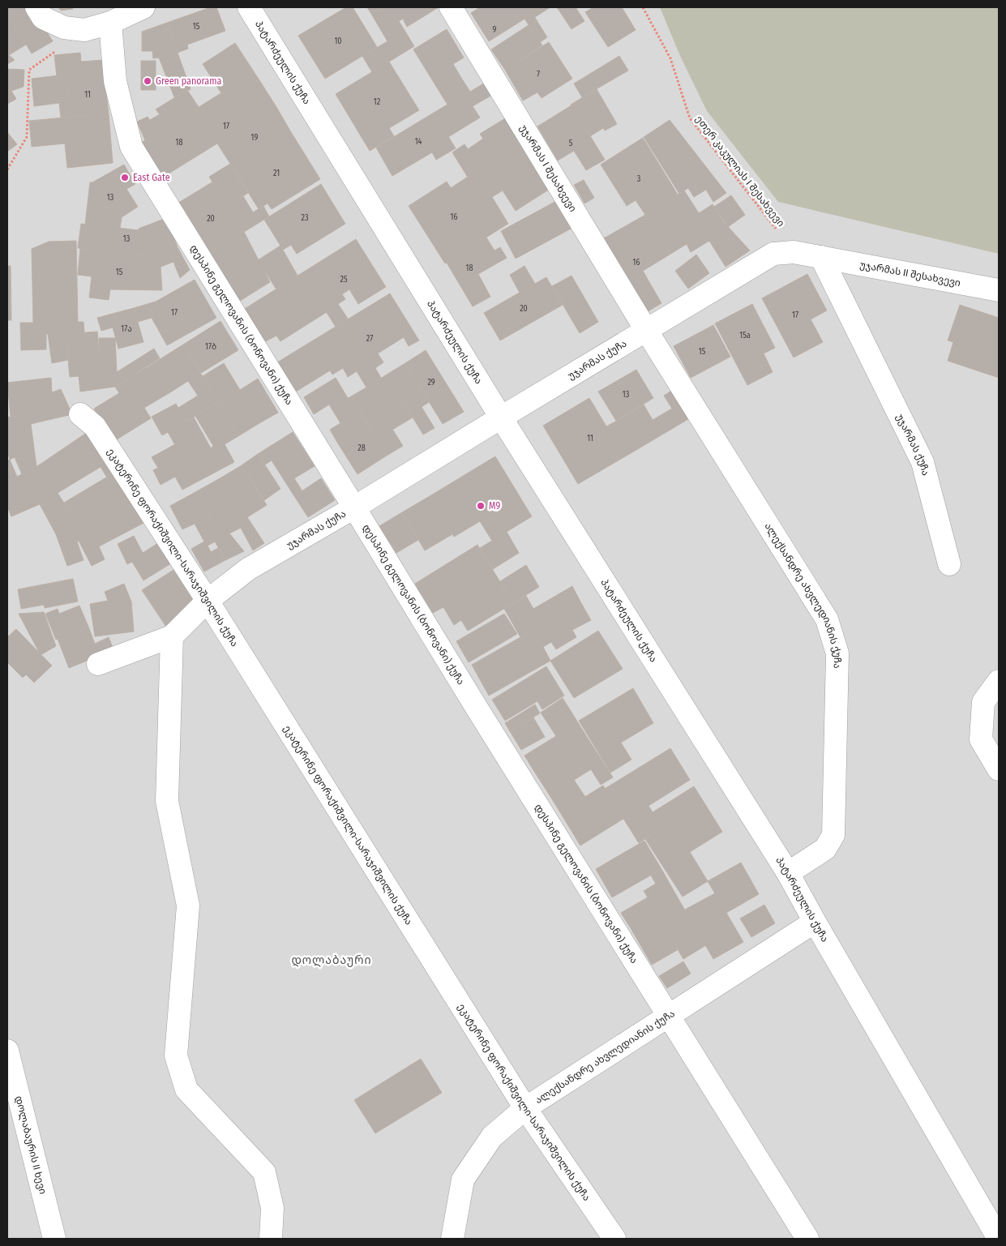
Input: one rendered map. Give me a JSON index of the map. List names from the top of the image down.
{
  "streets": {
    "street": [
      "პატარძეულის ქუჩა",
      "უჯარმას I შესახვევი",
      "უჯარმას II შესახვევი",
      "დესპინე გელოვანის (ბონოვანი) ქუჩა",
      "უჯარმას ქუჩა",
      "ეკატერინე ფორაქიშვილი-სარაჯიშვილის ქუჩა",
      "ალექსანდრე ახვლედიანის ქუჩა",
      "დოლაბაურის II ხევი"
    ],
    "path": ["ეთერ კაკულიას I შესახვევი"]
  },
  "crossings": [
    ["პატარძეულის ქუჩა", "უჯარმას ქუჩა"],
    ["პატარძეულის ქუჩა", "ალექსანდრე ახვლედიანის ქუჩა"],
    ["უჯარმას I შესახვევი", "უჯარმას ქუჩა"],
    ["უჯარმას I შესახვევი", "ალექსანდრე ახვლედიანის ქუჩა"],
    ["ეთერ კაკულიას I შესახვევი", "უჯარმას ქუჩა"],
    ["უჯარმას II შესახვევი", "უჯარმას ქუჩა"],
    ["დესპინე გელოვანის (ბონოვანი) ქუჩა", "უჯარმას ქუჩა"],
    ["დესპინე გელოვანის (ბონოვანი) ქუჩა", "ალექსანდრე ახვლედიანის ქუჩა"],
    ["უჯარმას ქუჩა", "ეკატერინე ფორაქიშვილი-სარაჯიშვილის ქუჩა"],
    ["უჯარმას ქუჩა", "ალექსანდრე ახვლედიანის ქუჩა"],
    ["ეკატერინე ფორაქიშვილი-სარაჯიშვილის ქუჩა", "ალექსანდრე ახვლედიანის ქუჩა"]
  ],
  "districts": ["დოლაბაური"],
  "places": ["Green panorama", "East Gate", "M9"],
  "house_numbers": [
    "15",
    "9",
    "10",
    "7",
    "11",
    "12",
    "17",
    "19",
    "14",
    "18",
    "5",
    "21",
    "3",
    "13",
    "16",
    "23",
    "20",
    "13",
    "16",
    "18",
    "15",
    "25",
    "20",
    "17",
    "17",
    "17ა",
    "15a",
    "27",
    "17ბ",
    "15",
    "29",
    "13",
    "11",
    "28"
  ]
}
